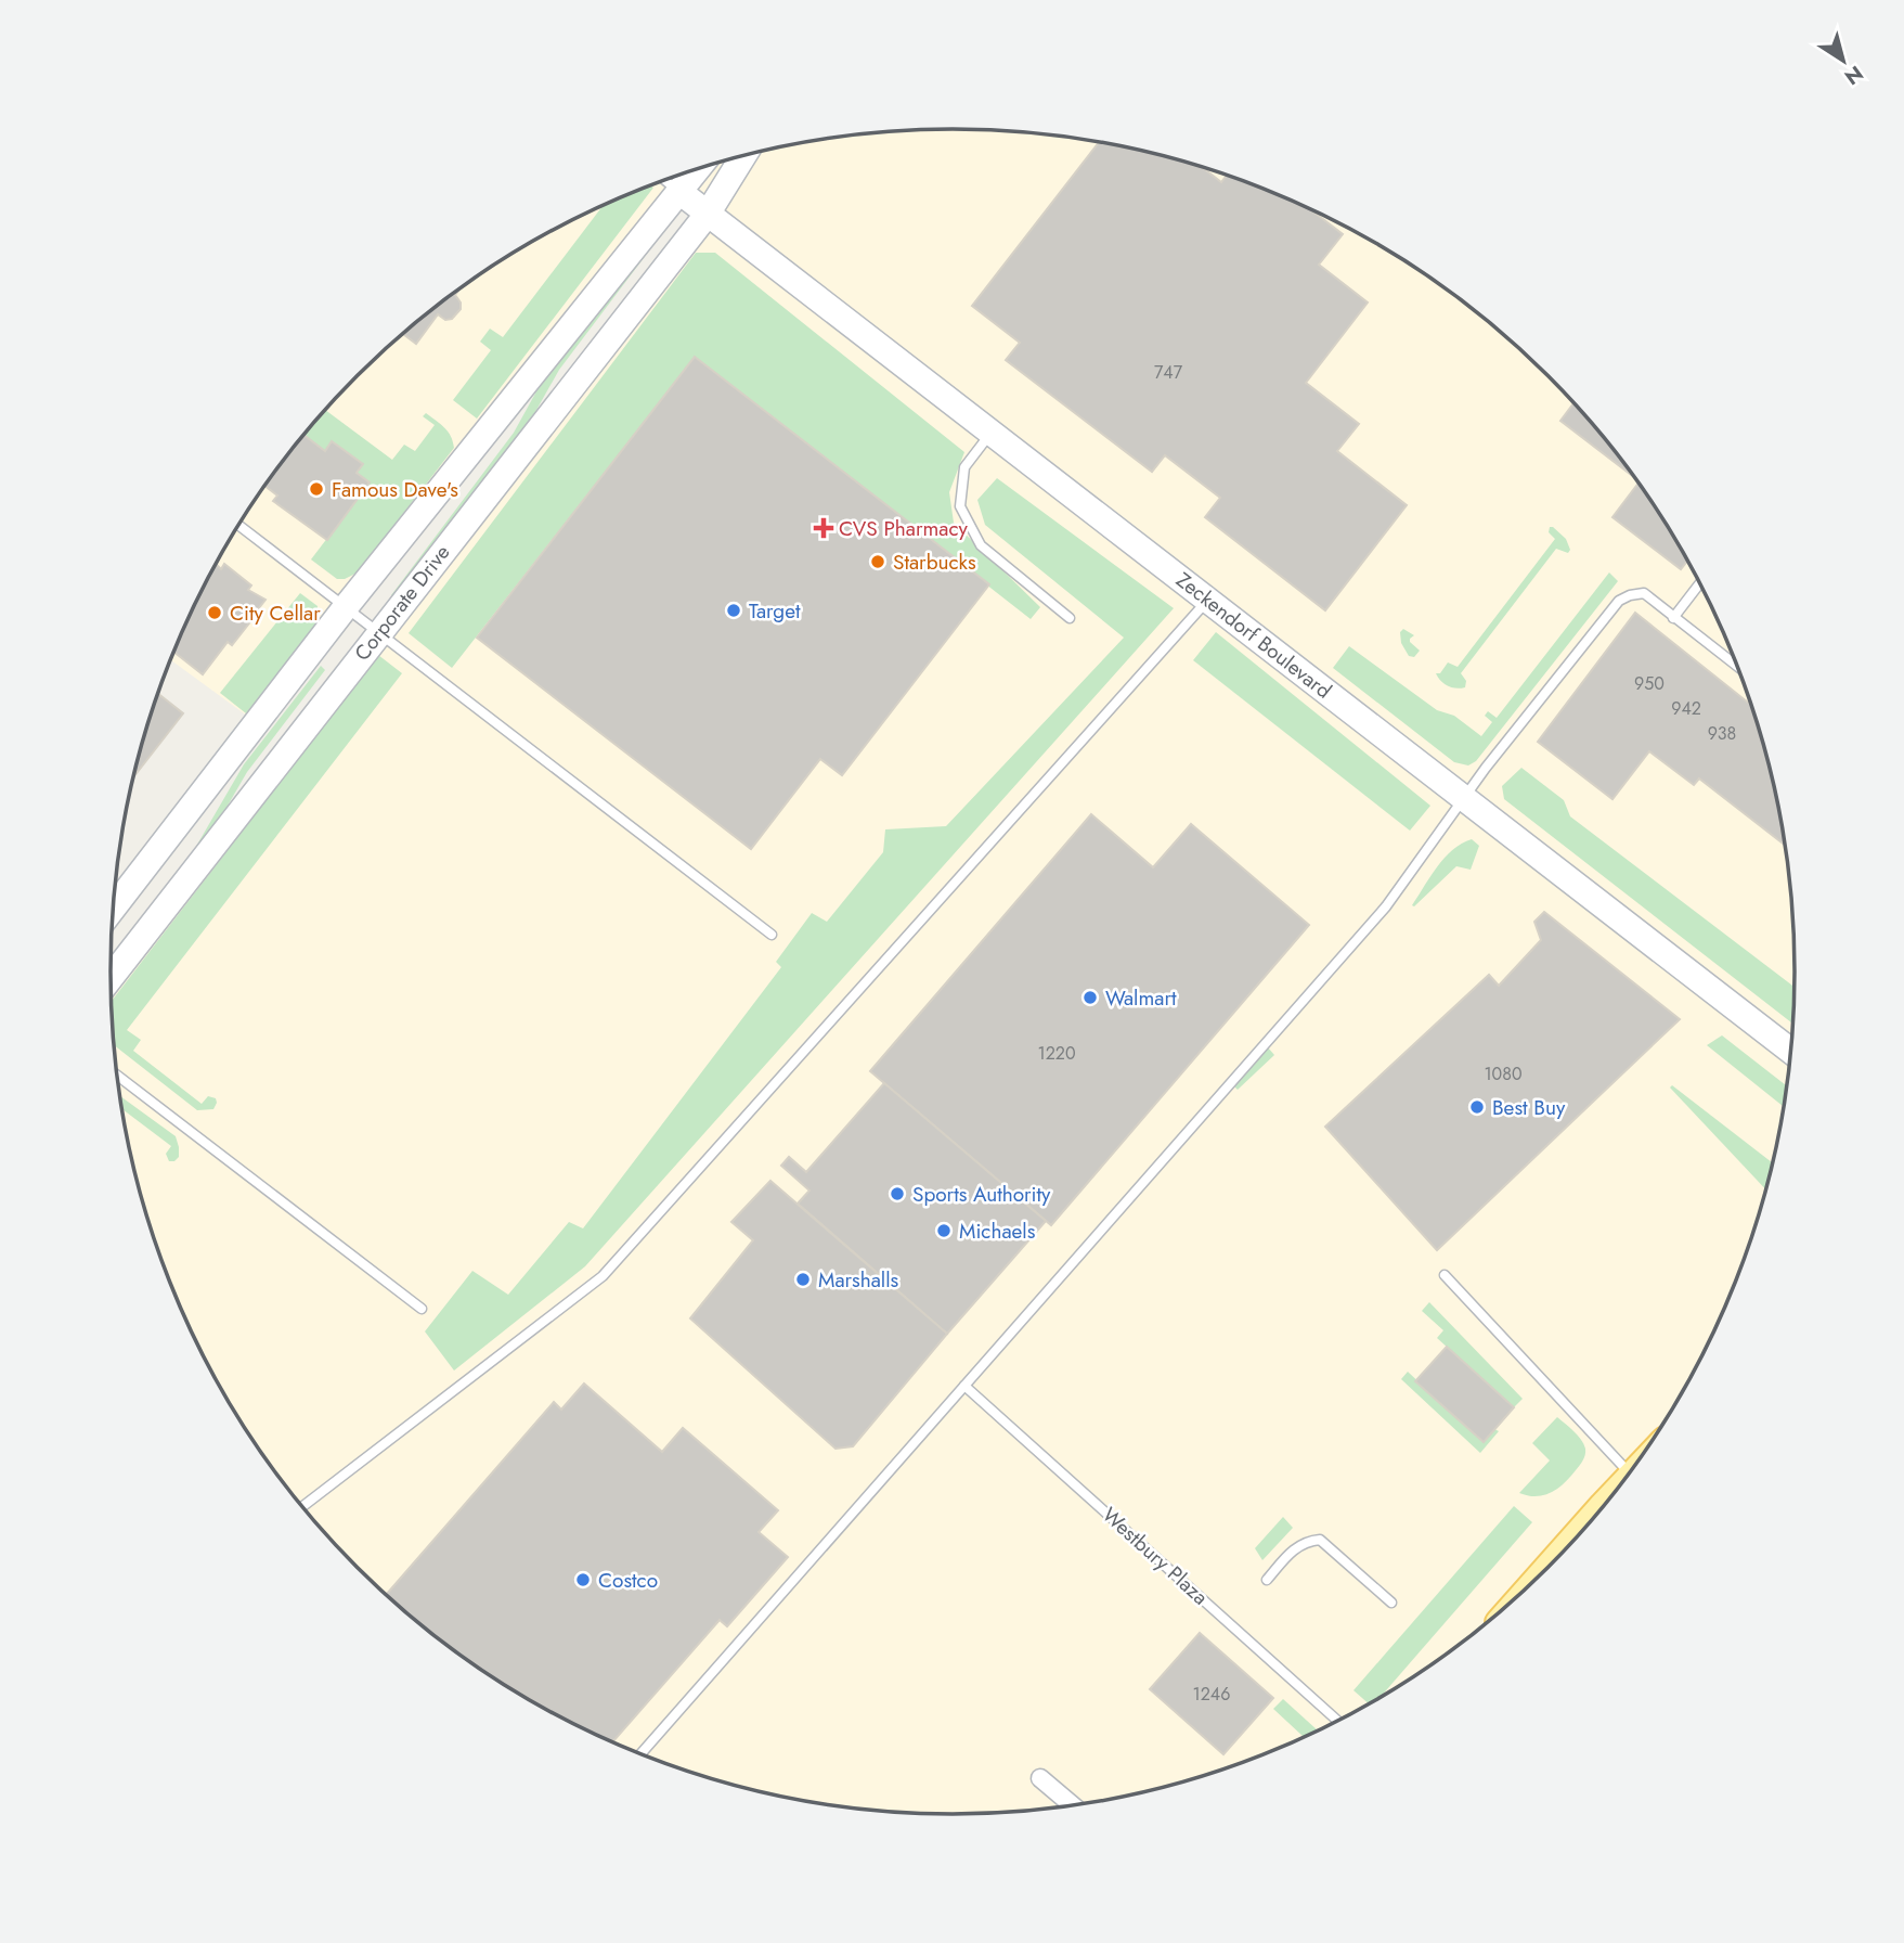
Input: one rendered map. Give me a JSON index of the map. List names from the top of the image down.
{
  "streets": {
    "main road": ["Corporate Drive", "Zeckendorf Boulevard"],
    "lane": ["Westbury Plaza"]
  },
  "crossings": [
    ["Corporate Drive", "Zeckendorf Boulevard"]
  ],
  "places": {
    "other": [
      "Famous Dave's",
      "Starbucks",
      "Target",
      "City Cellar",
      "Walmart",
      "Best Buy",
      "Sports Authority",
      "Michaels",
      "Marshalls",
      "Costco"
    ],
    "health": ["CVS Pharmacy"]
  },
  "house_numbers": [
    "747",
    "950",
    "942",
    "938",
    "1220",
    "1080",
    "1246"
  ],
  "north": "bottom right"
}
